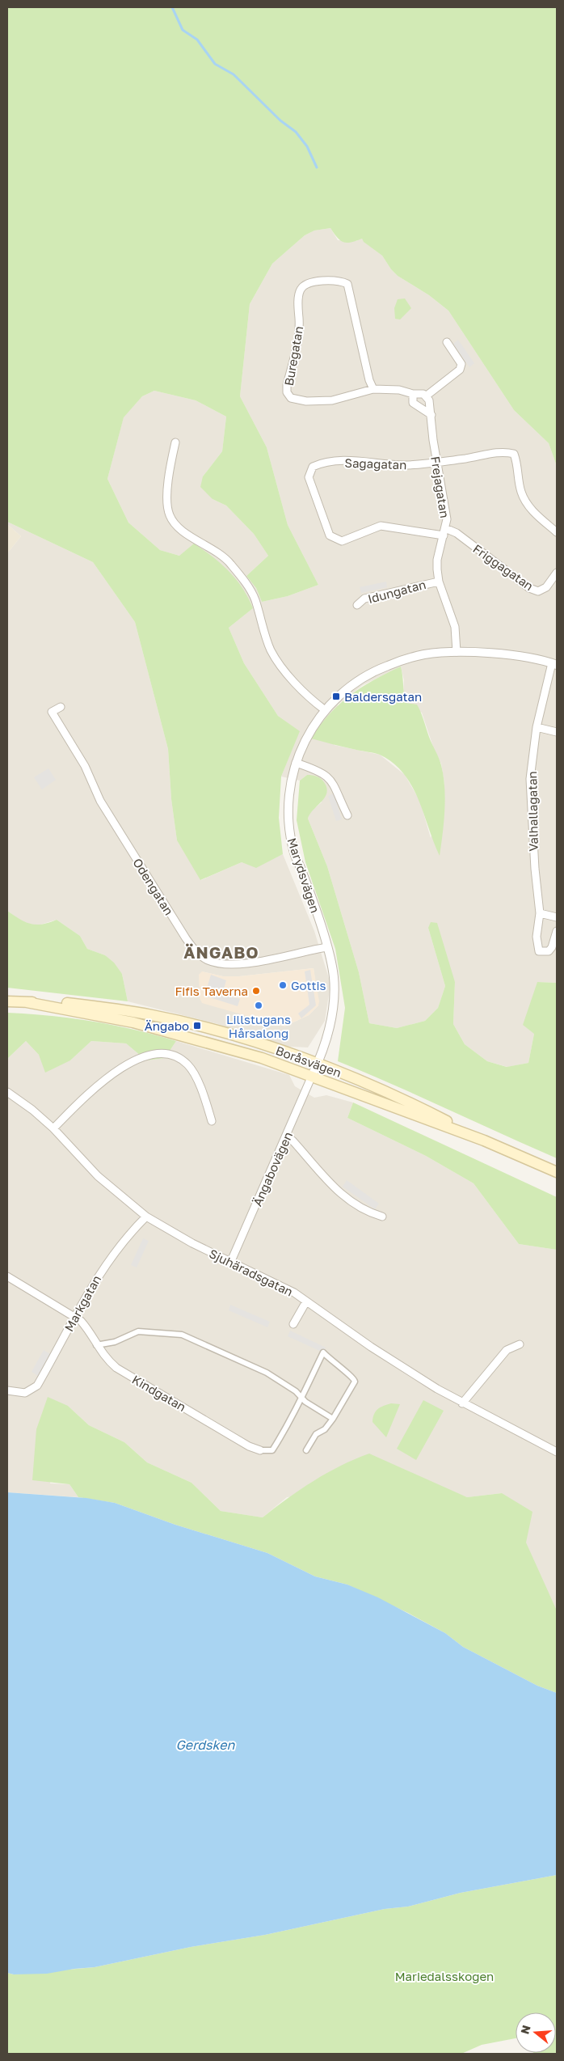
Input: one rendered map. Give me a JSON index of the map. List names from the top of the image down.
{
  "streets": {
    "main road": ["Boråsvägen"],
    "street": [
      "Buregatan",
      "Sagagatan",
      "Frejagatan",
      "Friggagatan",
      "Idungatan",
      "Valhallagatan",
      "Marydsvägen",
      "Odengatan",
      "Ängabovägen",
      "Sjuhäradsgatan",
      "Markgatan",
      "Kindgatan"
    ]
  },
  "crossings": [
    ["Sagagatan", "Frejagatan"],
    ["Sagagatan", "Friggagatan"],
    ["Frejagatan", "Friggagatan"],
    ["Frejagatan", "Idungatan"],
    ["Frejagatan", "Marydsvägen"],
    ["Valhallagatan", "Marydsvägen"],
    ["Marydsvägen", "Odengatan"],
    ["Marydsvägen", "Boråsvägen"],
    ["Marydsvägen", "Ängabovägen"],
    ["Boråsvägen", "Ängabovägen"],
    ["Ängabovägen", "Sjuhäradsgatan"],
    ["Sjuhäradsgatan", "Markgatan"],
    ["Markgatan", "Kindgatan"]
  ],
  "districts": ["ÄNGABO"],
  "water": ["Gerdsken"],
  "parks": ["Mariedalsskogen"],
  "places": {
    "transit": ["Baldersgatan", "Ängabo"],
    "other": ["Gottis", "Fifis Taverna", "Lillstugans Hårsalong"]
  },
  "north": "left"
}
